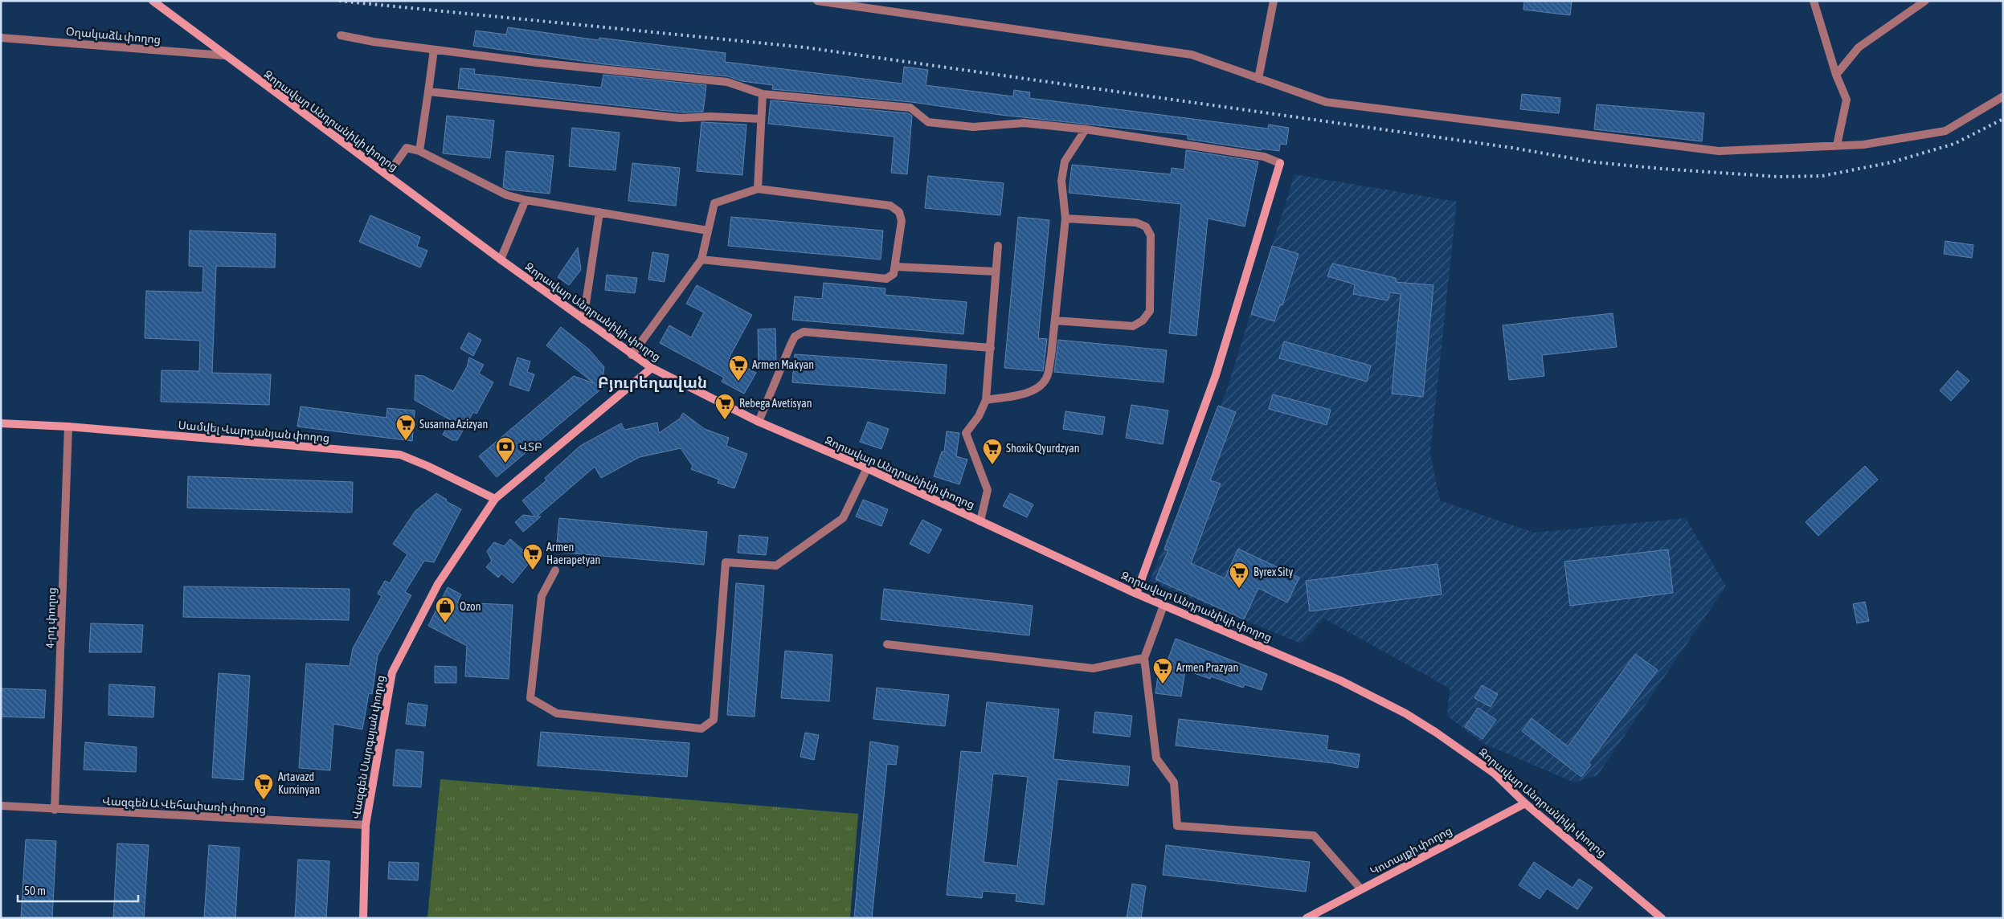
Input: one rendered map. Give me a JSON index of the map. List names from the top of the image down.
{
  "streets": {
    "street": [
      "Օղակաձև փողոց",
      "Զորավար Անդրանիկի փողոց",
      "Սամվել Վարդանյան փողոց",
      "4-րդ փողոց",
      "Վազգեն Սարգսյան փողոց",
      "Վազգեն Ա Վեհափառի փողոց",
      "Կոտայքի փողոց"
    ]
  },
  "crossings": [
    ["Օղակաձև փողոց", "Զորավար Անդրանիկի փողոց"],
    ["Զորավար Անդրանիկի փողոց", "Վազգեն Սարգսյան փողոց"],
    ["Զորավար Անդրանիկի փողոց", "Կոտայքի փողոց"],
    ["Սամվել Վարդանյան փողոց", "4-րդ փողոց"],
    ["Սամվել Վարդանյան փողոց", "Վազգեն Սարգսյան փողոց"],
    ["4-րդ փողոց", "Վազգեն Ա Վեհափառի փողոց"],
    ["Վազգեն Սարգսյան փողոց", "Վազգեն Ա Վեհափառի փողոց"]
  ],
  "districts": ["Բյուրեղավան"],
  "places": {
    "supermarket": [
      "Armen Makyan",
      "Rebega Avetisyan",
      "Susanna Azizyan",
      "Shoxik Qyurdzyan",
      "Armen Haerapetyan",
      "Byrex Sity",
      "Armen Prazyan",
      "Artavazd Kurxinyan"
    ],
    "bank": ["ՎՏԲ"],
    "shop": ["Ozon"]
  },
  "scale_bar": "50 m"
}
